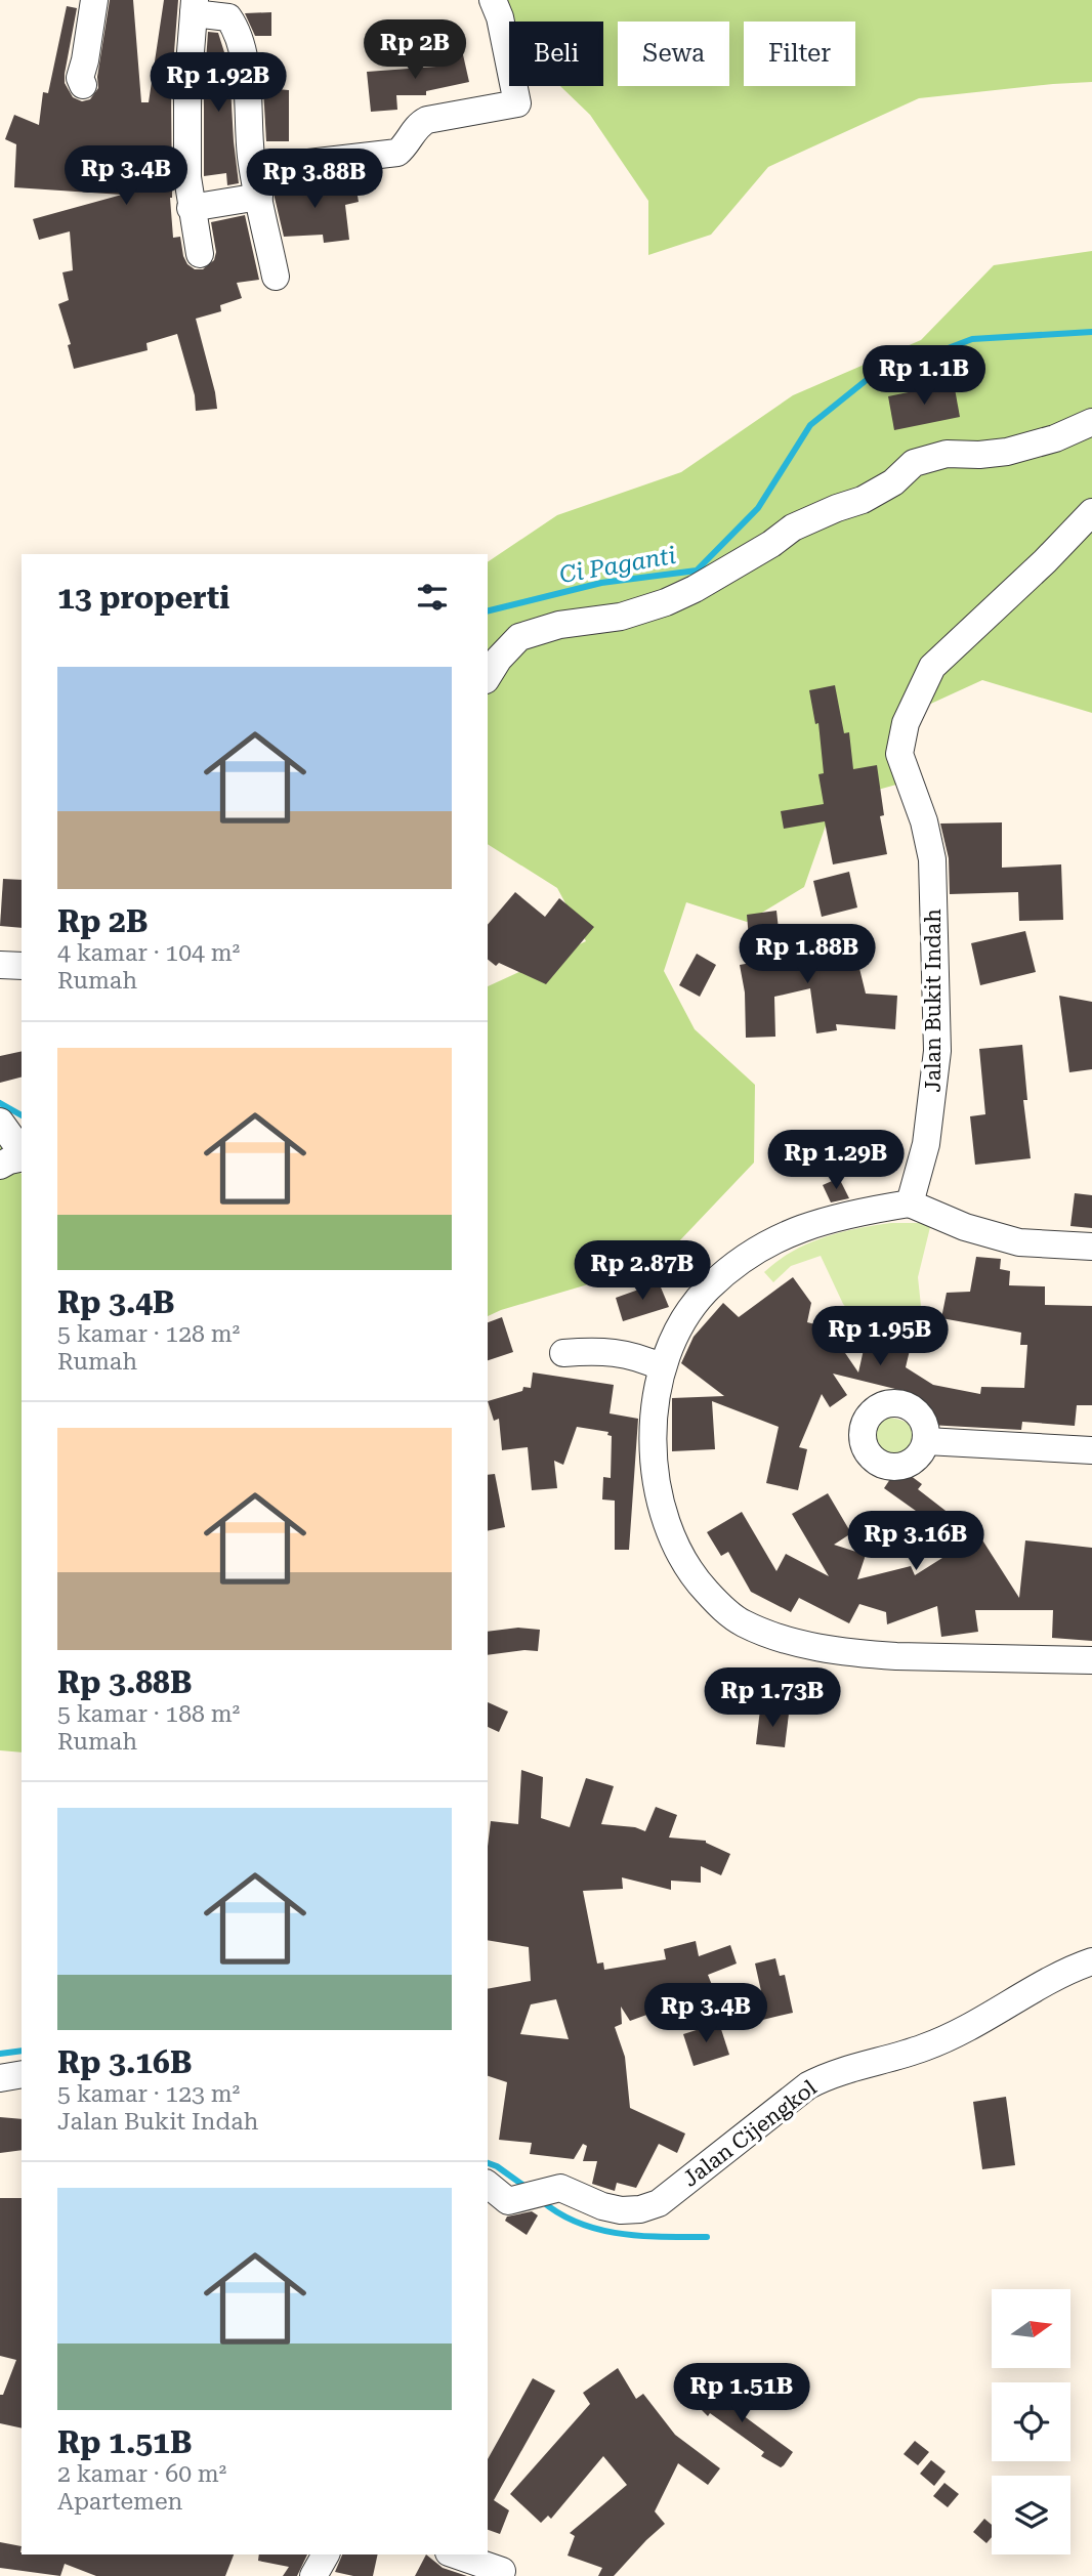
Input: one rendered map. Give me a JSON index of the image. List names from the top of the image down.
{
  "streets": {
    "street": ["Jalan Bukit Indah", "Jalan Cijengkol"]
  },
  "water": ["Ci Paganti"],
  "north": "right",
  "page": {
    "price": [
      "Rp 2B",
      "Rp 1.92B",
      "Rp 3.4B",
      "Rp 3.88B",
      "Rp 1.1B",
      "Rp 1.88B",
      "Rp 1.29B",
      "Rp 2.87B",
      "Rp 1.95B",
      "Rp 3.16B",
      "Rp 1.73B",
      "Rp 3.4B",
      "Rp 1.51B"
    ],
    "chip": ["Beli", "Sewa", "Filter"],
    "heading": "13 properti",
    "list": [
      {
        "name": "Rp 2B",
        "note": "4 kamar · 104 m² · Rumah"
      },
      {
        "name": "Rp 3.4B",
        "note": "5 kamar · 128 m² · Rumah"
      },
      {
        "name": "Rp 3.88B",
        "note": "5 kamar · 188 m² · Rumah"
      },
      {
        "name": "Rp 3.16B",
        "note": "5 kamar · 123 m² · Jalan Bukit Indah"
      },
      {
        "name": "Rp 1.51B",
        "note": "2 kamar · 60 m² · Apartemen"
      }
    ]
  }
}
